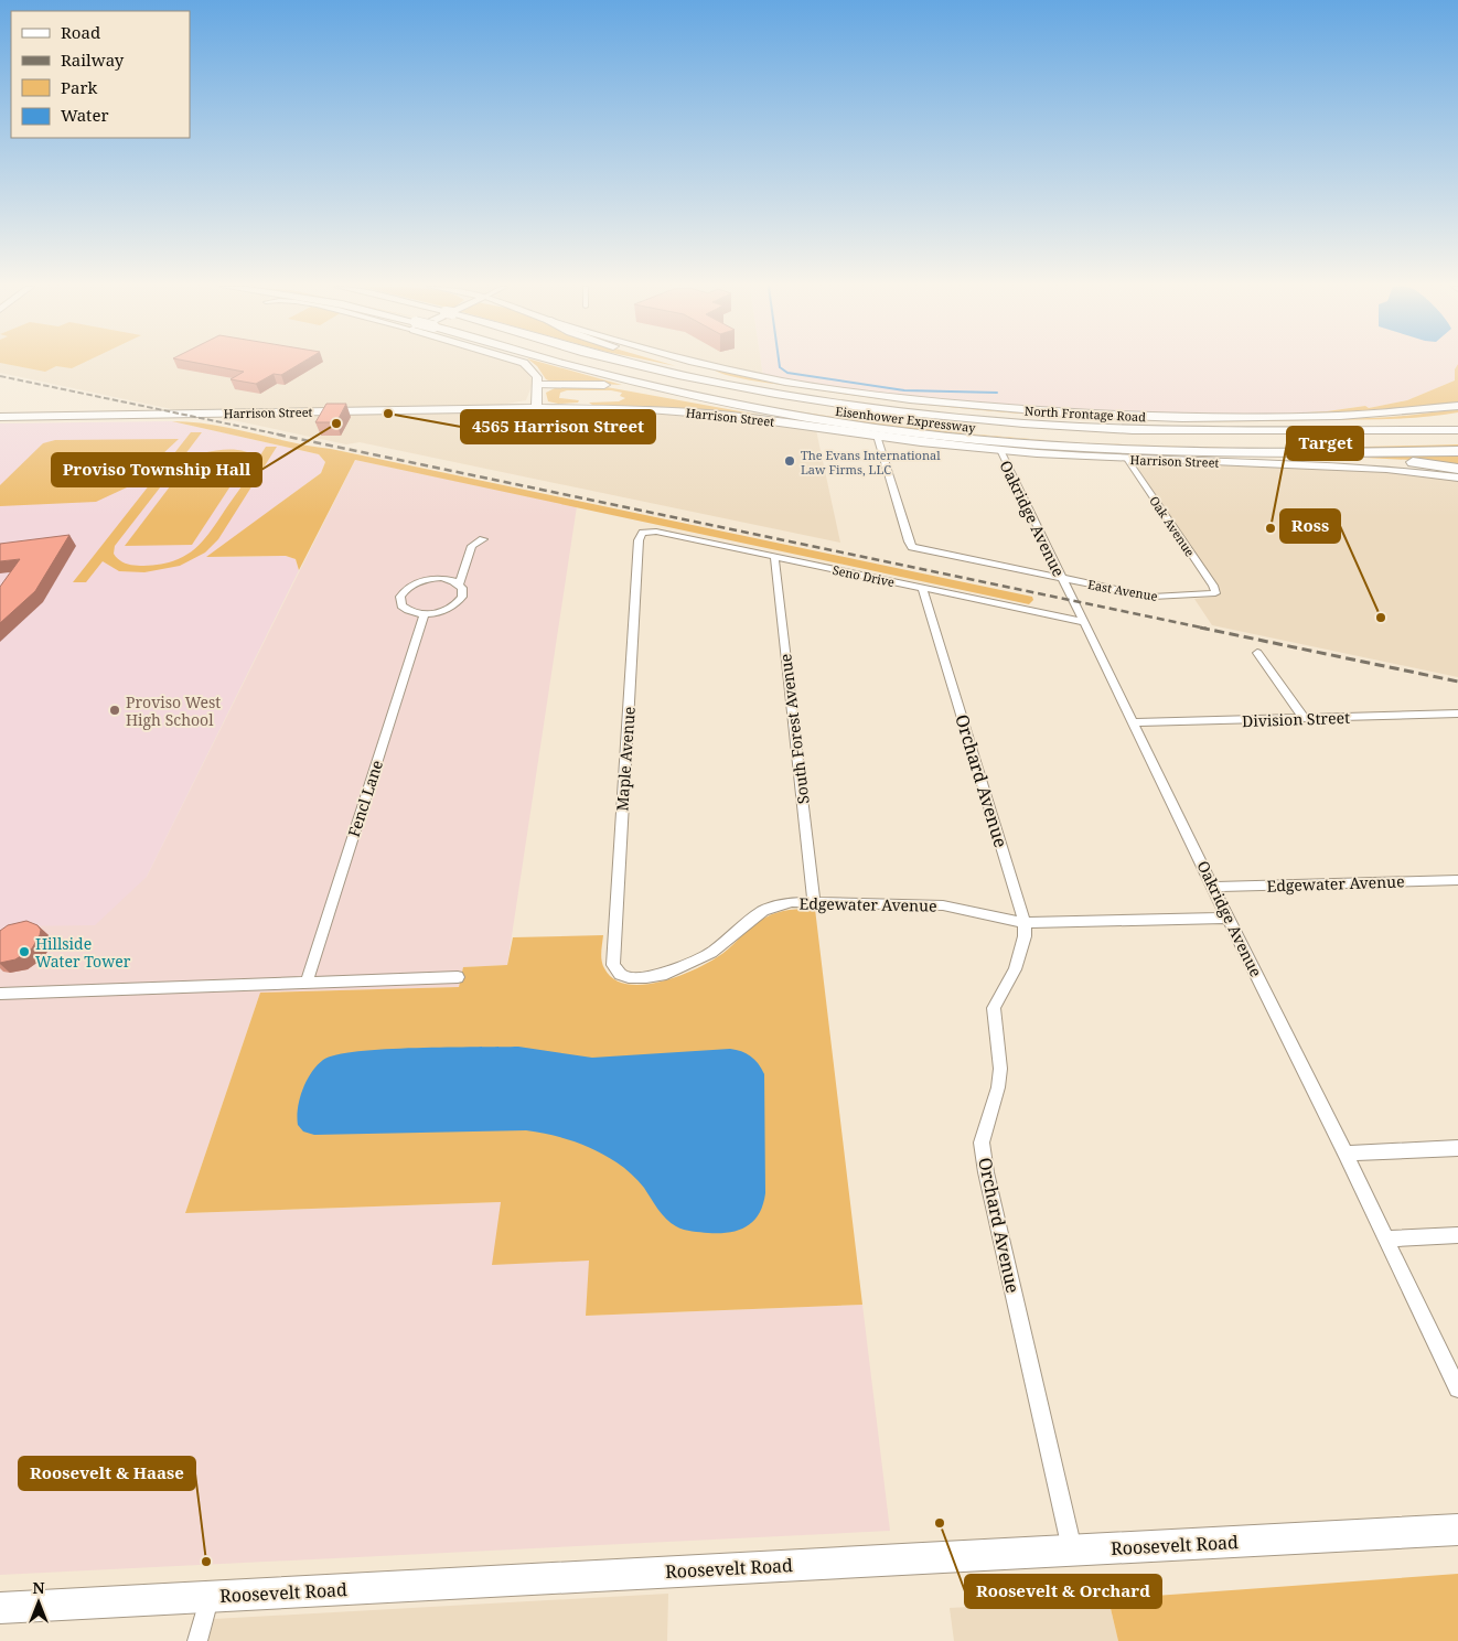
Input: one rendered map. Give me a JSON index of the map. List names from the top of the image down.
{
  "streets": {
    "highway": ["Eisenhower Expressway"],
    "main road": ["Harrison Street", "North Frontage Road", "Roosevelt Road"],
    "street": [
      "Oakridge Avenue",
      "Oak Avenue",
      "Seno Drive",
      "East Avenue",
      "Division Street",
      "South Forest Avenue",
      "Maple Avenue",
      "Orchard Avenue",
      "Fencl Lane",
      "Edgewater Avenue"
    ]
  },
  "crossings": [
    ["Harrison Street", "Oakridge Avenue"],
    ["Harrison Street", "Oak Avenue"],
    ["Harrison Street", "East Avenue"],
    ["Oakridge Avenue", "Seno Drive"],
    ["Oakridge Avenue", "East Avenue"],
    ["Oakridge Avenue", "Division Street"],
    ["Oakridge Avenue", "Edgewater Avenue"],
    ["Oak Avenue", "East Avenue"],
    ["Seno Drive", "South Forest Avenue"],
    ["Seno Drive", "Maple Avenue"],
    ["Seno Drive", "Orchard Avenue"],
    ["South Forest Avenue", "Edgewater Avenue"],
    ["Maple Avenue", "Edgewater Avenue"],
    ["Orchard Avenue", "Edgewater Avenue"],
    ["Orchard Avenue", "Roosevelt Road"]
  ],
  "places": [
    "4565 Harrison Street",
    "Proviso Township Hall",
    "The Evans International Law Firms, LLC",
    "Target",
    "Ross",
    "Proviso West High School",
    "Hillside Water Tower",
    "Roosevelt & Orchard",
    "Roosevelt & Haase"
  ],
  "legend": [
    "Road",
    "Railway",
    "Park",
    "Water"
  ],
  "north": "top"
}
